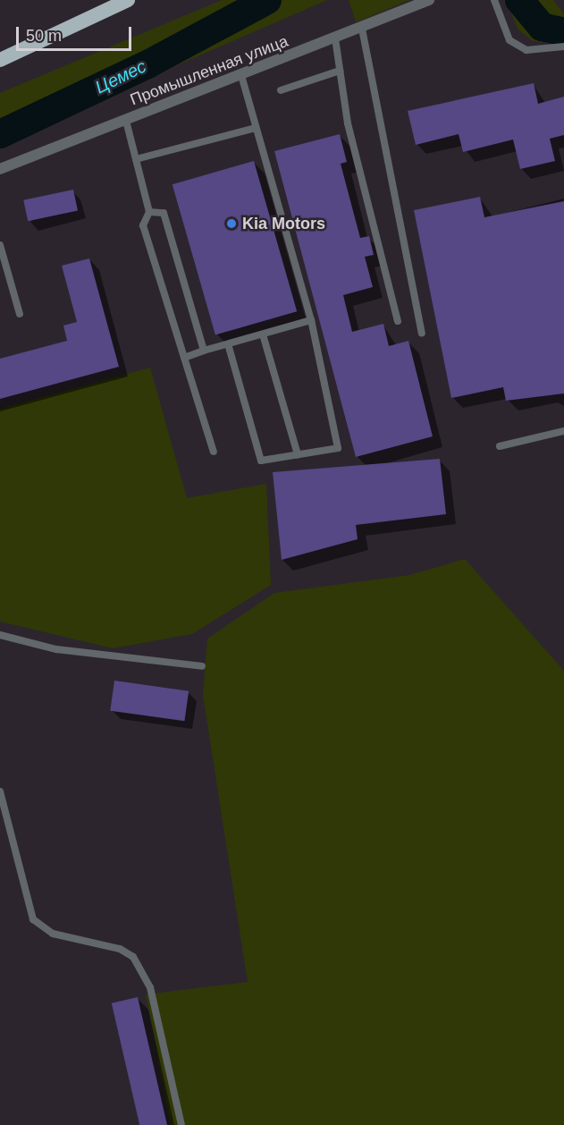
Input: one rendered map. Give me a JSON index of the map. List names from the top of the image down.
{
  "streets": {
    "street": ["Промышленная улица"]
  },
  "water": ["Цемес"],
  "places": ["Kia Motors"],
  "scale_bar": "50 m"
}
